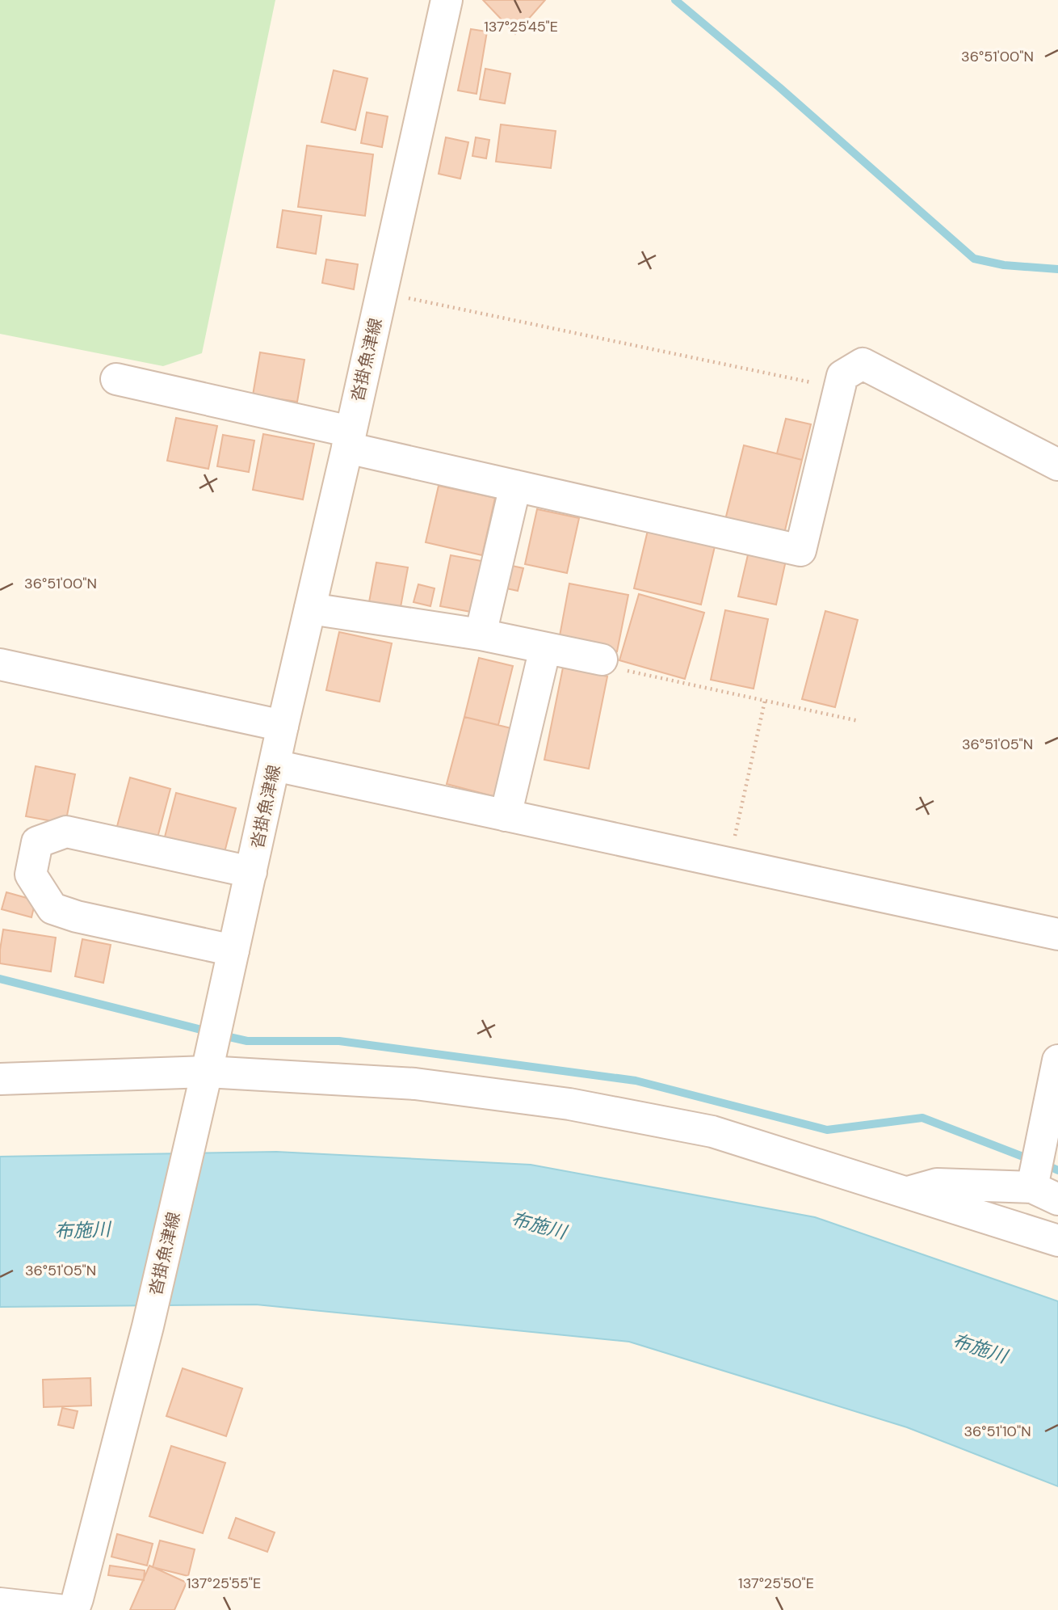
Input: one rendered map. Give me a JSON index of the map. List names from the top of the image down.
{
  "streets": {
    "street": ["沓掛魚津線"]
  },
  "water": ["布施川"],
  "coordinates": [
    "137°25'45\"E",
    "36°51'00\"N",
    "36°51'05\"N",
    "36°51'10\"N",
    "137°25'55\"E",
    "137°25'50\"E"
  ]
}
